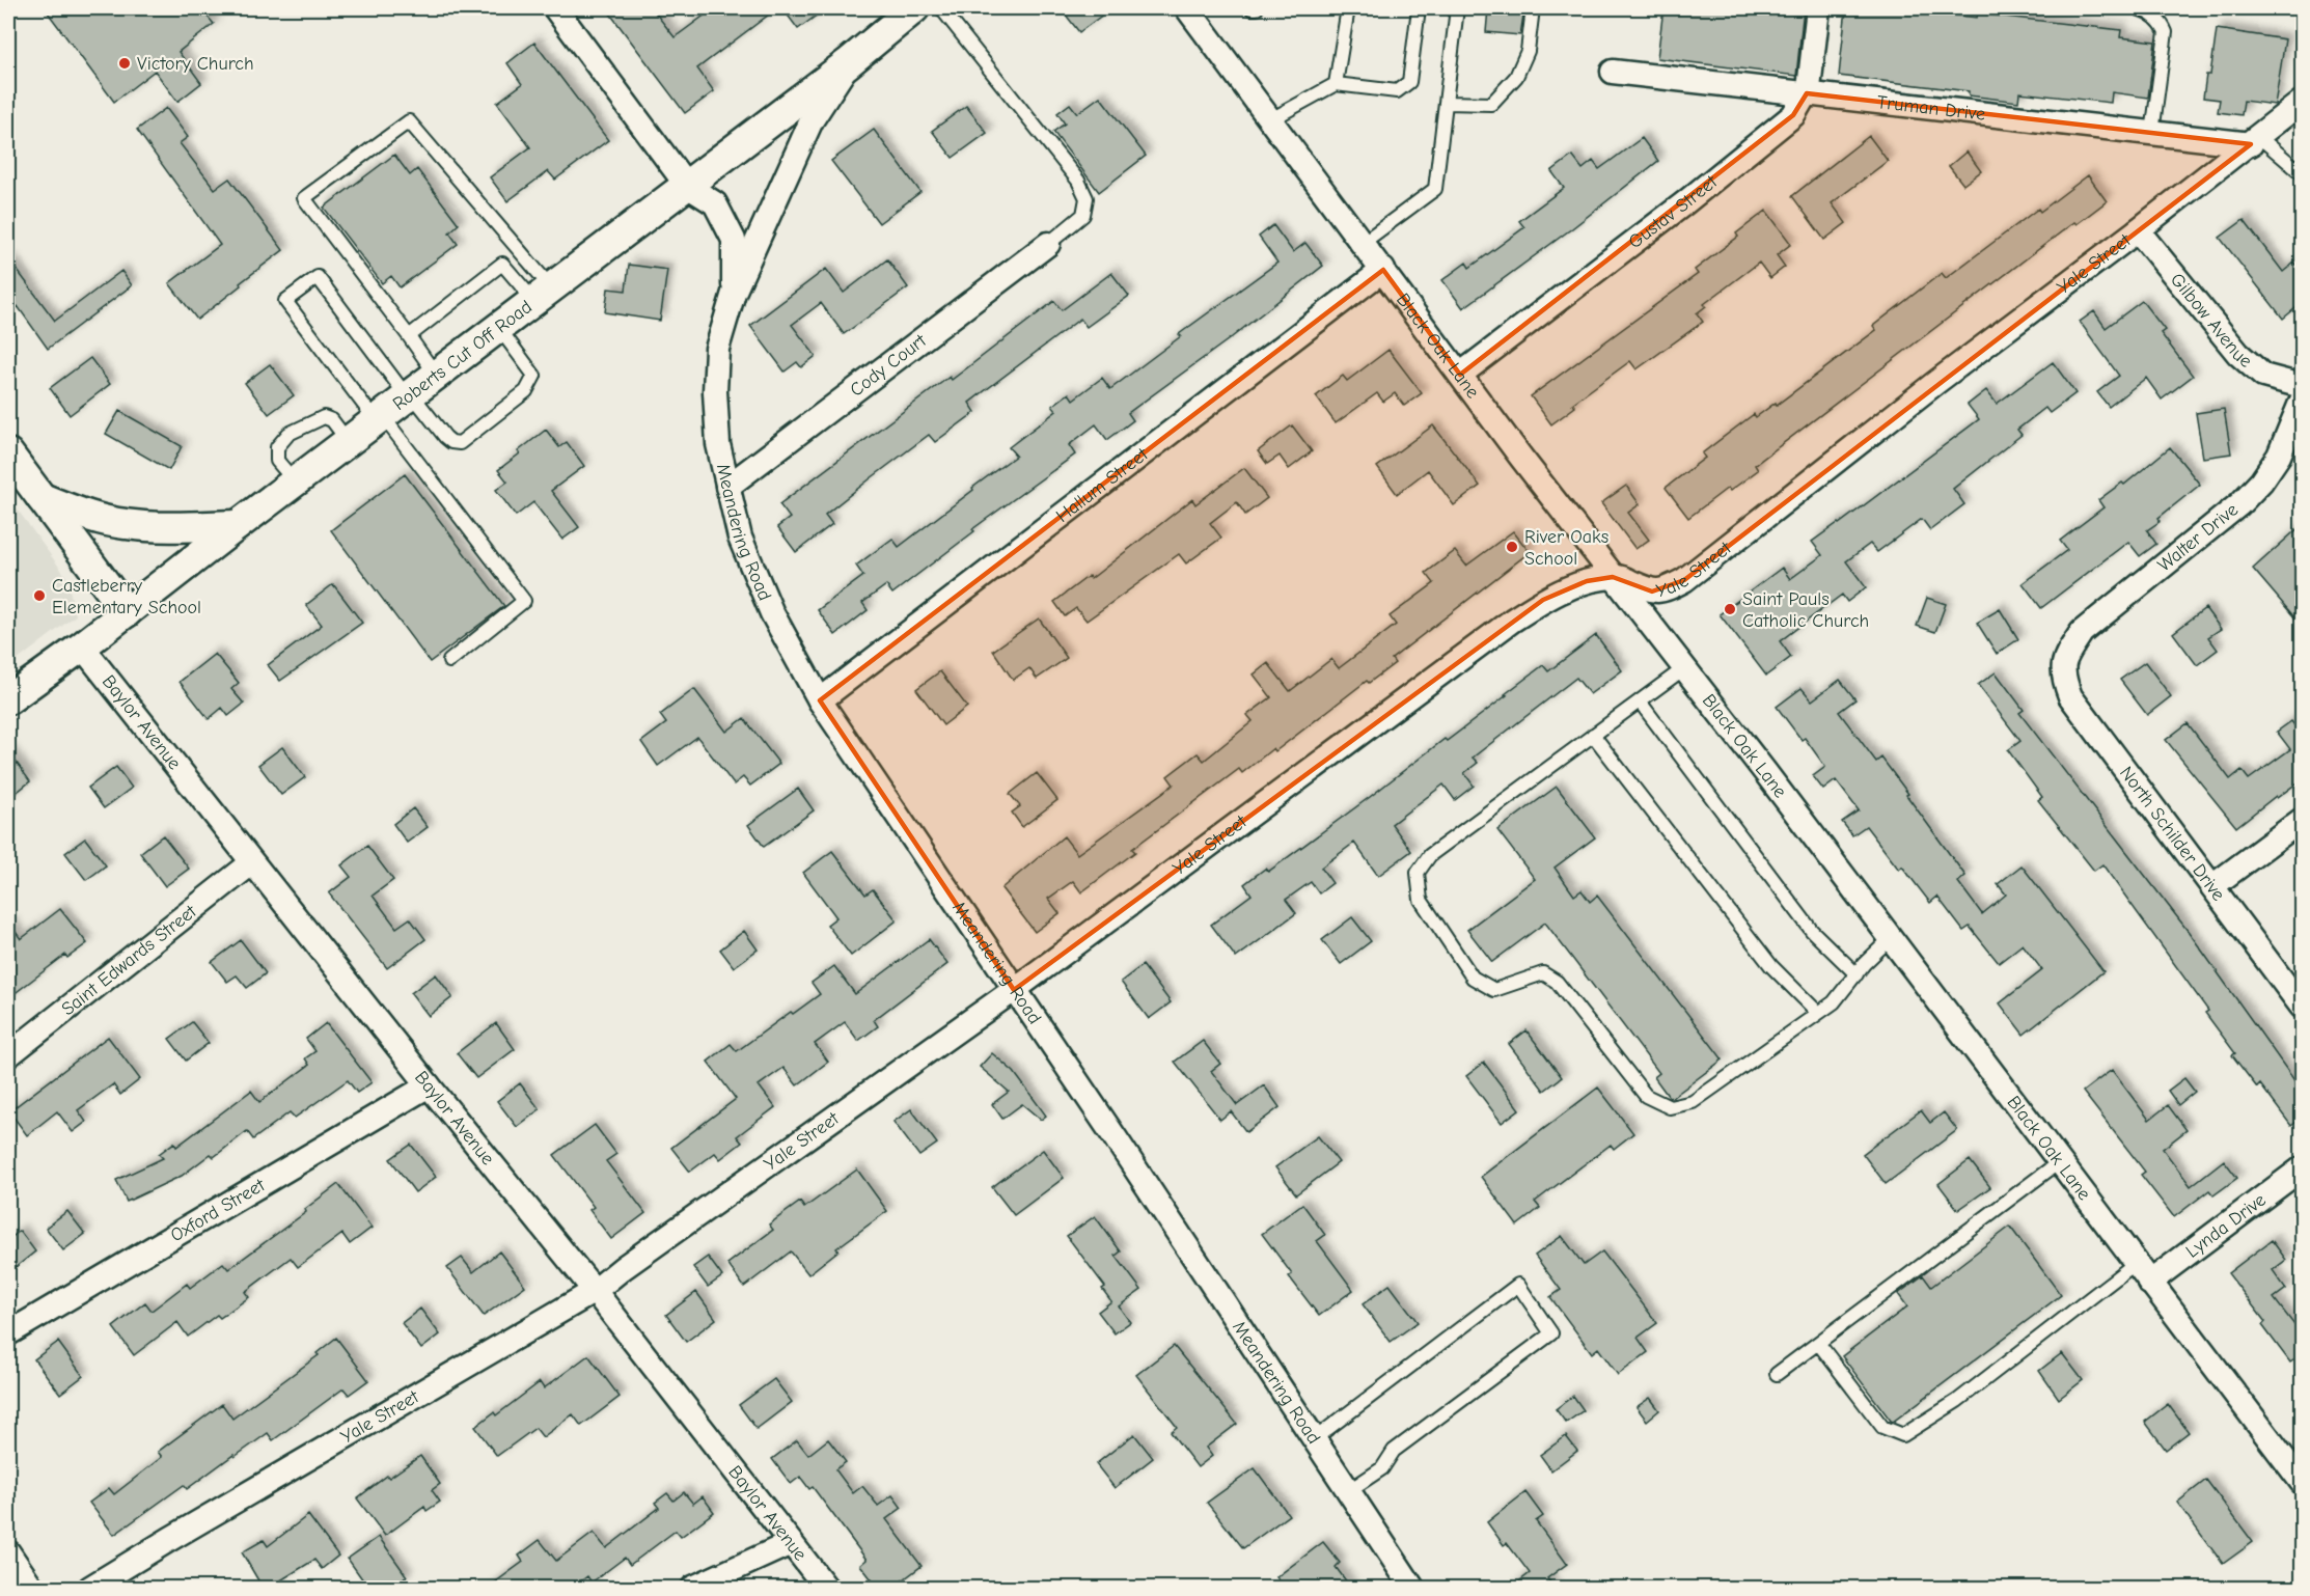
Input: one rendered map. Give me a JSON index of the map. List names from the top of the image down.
{
  "streets": {
    "street": [
      "Truman Drive",
      "Gustav Street",
      "Yale Street",
      "Gilbow Avenue",
      "Black Oak Lane",
      "Roberts Cut Off Road",
      "Cody Court",
      "Hallum Street",
      "Meandering Road",
      "Walter Drive",
      "Baylor Avenue",
      "North Schilder Drive",
      "Saint Edwards Street",
      "Oxford Street",
      "Lynda Drive"
    ]
  },
  "crossings": [
    ["Truman Drive", "Gustav Street"],
    ["Truman Drive", "Yale Street"],
    ["Gustav Street", "Black Oak Lane"],
    ["Yale Street", "Gilbow Avenue"],
    ["Yale Street", "Black Oak Lane"],
    ["Yale Street", "Meandering Road"],
    ["Yale Street", "Baylor Avenue"],
    ["Black Oak Lane", "Hallum Street"],
    ["Black Oak Lane", "Lynda Drive"],
    ["Roberts Cut Off Road", "Meandering Road"],
    ["Roberts Cut Off Road", "Baylor Avenue"],
    ["Cody Court", "Meandering Road"],
    ["Hallum Street", "Meandering Road"],
    ["Walter Drive", "North Schilder Drive"],
    ["Baylor Avenue", "Saint Edwards Street"],
    ["Baylor Avenue", "Oxford Street"]
  ],
  "places": [
    "Victory Church",
    "River Oaks School",
    "Castleberry Elementary School",
    "Saint Pauls Catholic Church"
  ]
}
